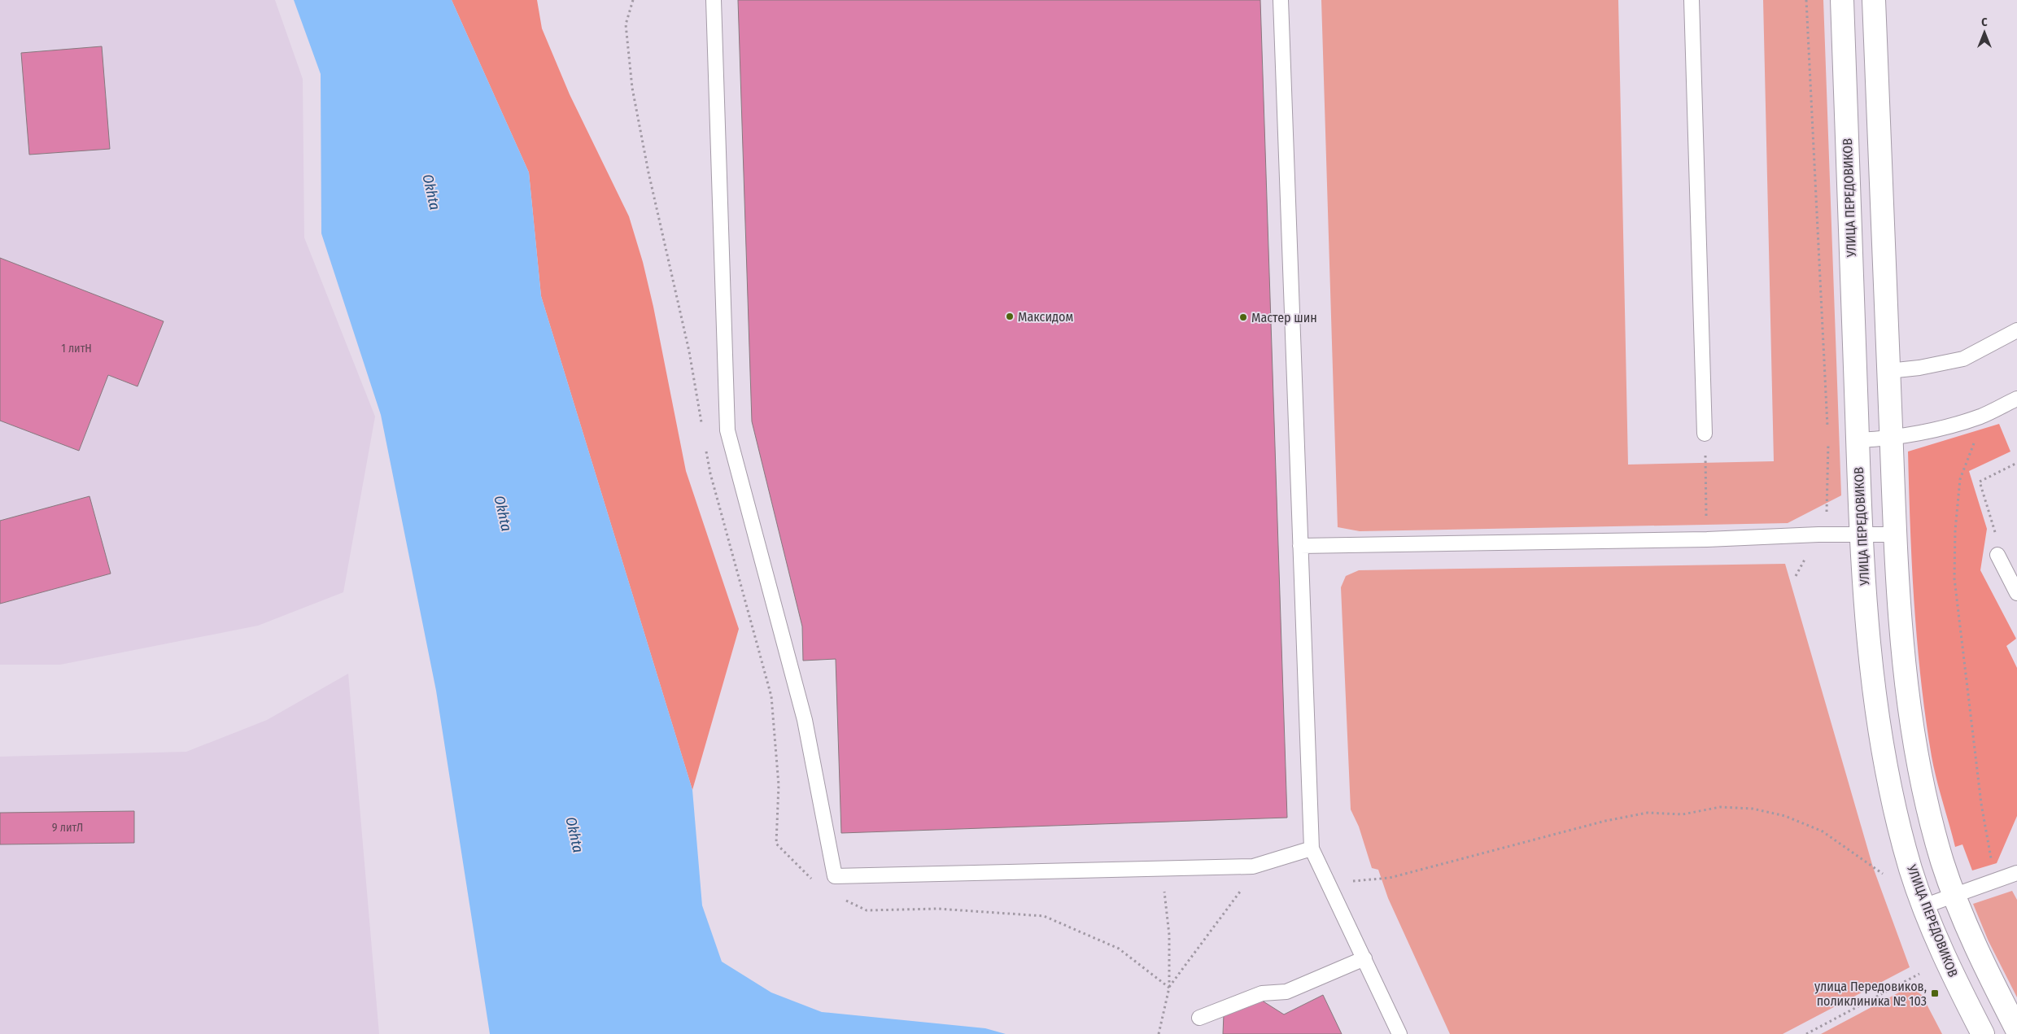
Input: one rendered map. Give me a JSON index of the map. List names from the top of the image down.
{
  "streets": {
    "main road": ["УЛИЦА ПЕРЕДОВИКОВ"]
  },
  "water": ["Okhta"],
  "places": {
    "other": ["Максидом", "Мастер шин"],
    "transit": ["улица Передовиков, поликлиника № 103"]
  },
  "house_numbers": ["1 литН", "9 литЛ"],
  "north": "top"
}
